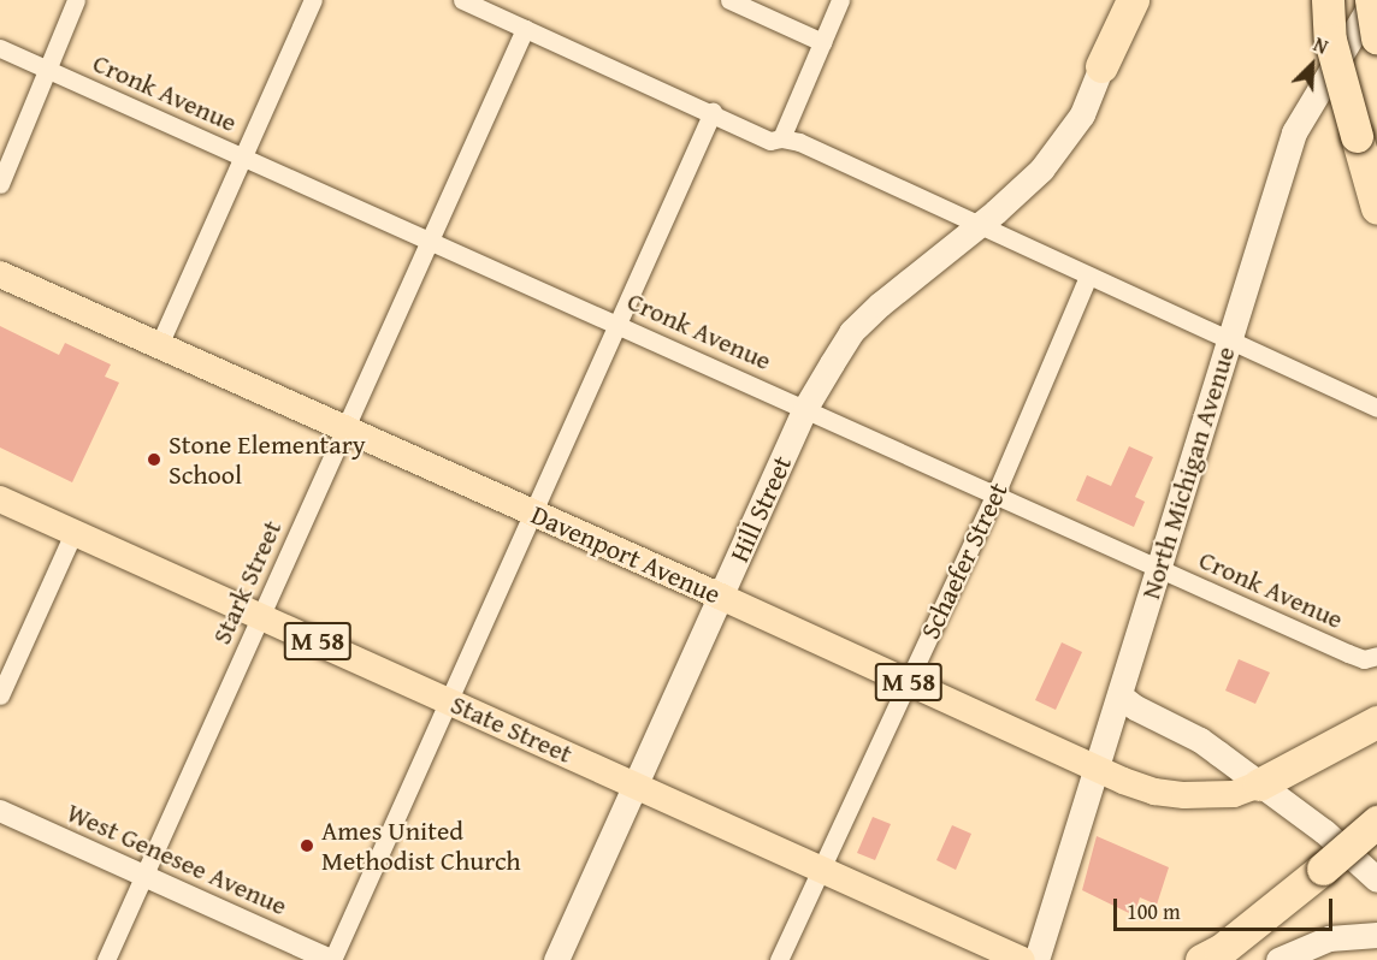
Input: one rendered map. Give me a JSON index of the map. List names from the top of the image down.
{
  "streets": {
    "main road": [
      "North Michigan Avenue",
      "Hill Street",
      "Davenport Avenue",
      "M 58",
      "State Street"
    ],
    "street": [
      "Cronk Avenue",
      "Schaefer Street",
      "Stark Street",
      "West Genesee Avenue"
    ]
  },
  "crossings": [
    ["Cronk Avenue", "North Michigan Avenue"],
    ["Cronk Avenue", "Hill Street"],
    ["Cronk Avenue", "Schaefer Street"],
    ["Cronk Avenue", "Stark Street"],
    ["North Michigan Avenue", "Davenport Avenue"],
    ["Hill Street", "Davenport Avenue"],
    ["Hill Street", "State Street"],
    ["Davenport Avenue", "Schaefer Street"],
    ["Davenport Avenue", "Stark Street"],
    ["Schaefer Street", "State Street"],
    ["Stark Street", "State Street"],
    ["Stark Street", "West Genesee Avenue"]
  ],
  "places": ["Stone Elementary School", "Ames United Methodist Church"],
  "scale_bar": "100 m",
  "north": "top right"
}
